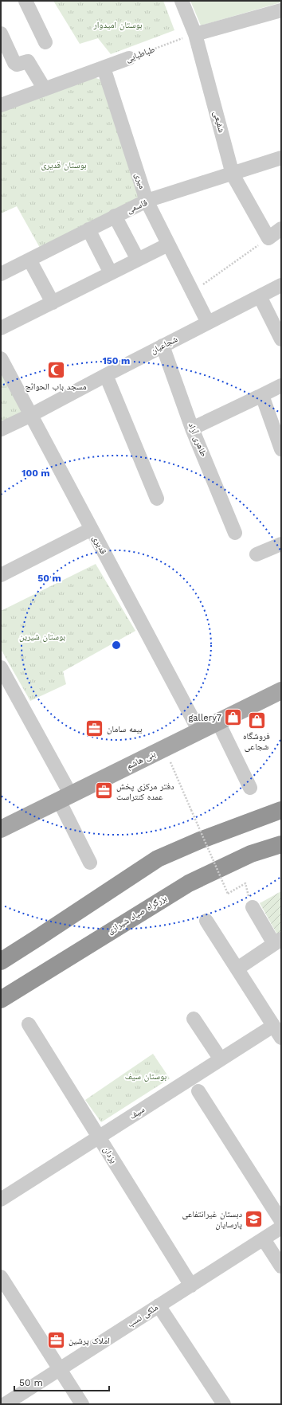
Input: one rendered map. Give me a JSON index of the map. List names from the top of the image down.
{
  "streets": {
    "highway": ["بزرگراه صیاد شیرازی"],
    "main road": ["بنی هاشم"],
    "street": [
      "طباطبایی",
      "شفیعی",
      "میری",
      "قاسمی",
      "شجاعیان",
      "طاهری آزاد",
      "قدیری",
      "سیف",
      "یزدان",
      "ملکی نسب"
    ]
  },
  "crossings": [
    ["طباطبایی", "شفیعی"],
    ["طباطبایی", "میری"],
    ["شفیعی", "قاسمی"],
    ["میری", "قاسمی"],
    ["میری", "شجاعیان"],
    ["شجاعیان", "طاهری آزاد"],
    ["شجاعیان", "قدیری"],
    ["قدیری", "بنی هاشم"],
    ["سیف", "یزدان"],
    ["یزدان", "ملکی نسب"]
  ],
  "parks": [
    "بوستان امیدوار",
    "بوستان قدیری",
    "بوستان شیرین",
    "بوستان سیف"
  ],
  "places": {
    "mosque": ["مسجد باب الحوائج"],
    "shop": ["gallery7", "فروشگاه شجاعی"],
    "office": ["بیمه سامان", "دفتر مرکزی پخش عمده کنتراست", "املاک پرشین"],
    "school or university": ["دبستان غیرانتفاعی پارسایان"]
  },
  "scale_bar": "50 m",
  "rings": ["150 m", "100 m", "50 m"]
}
